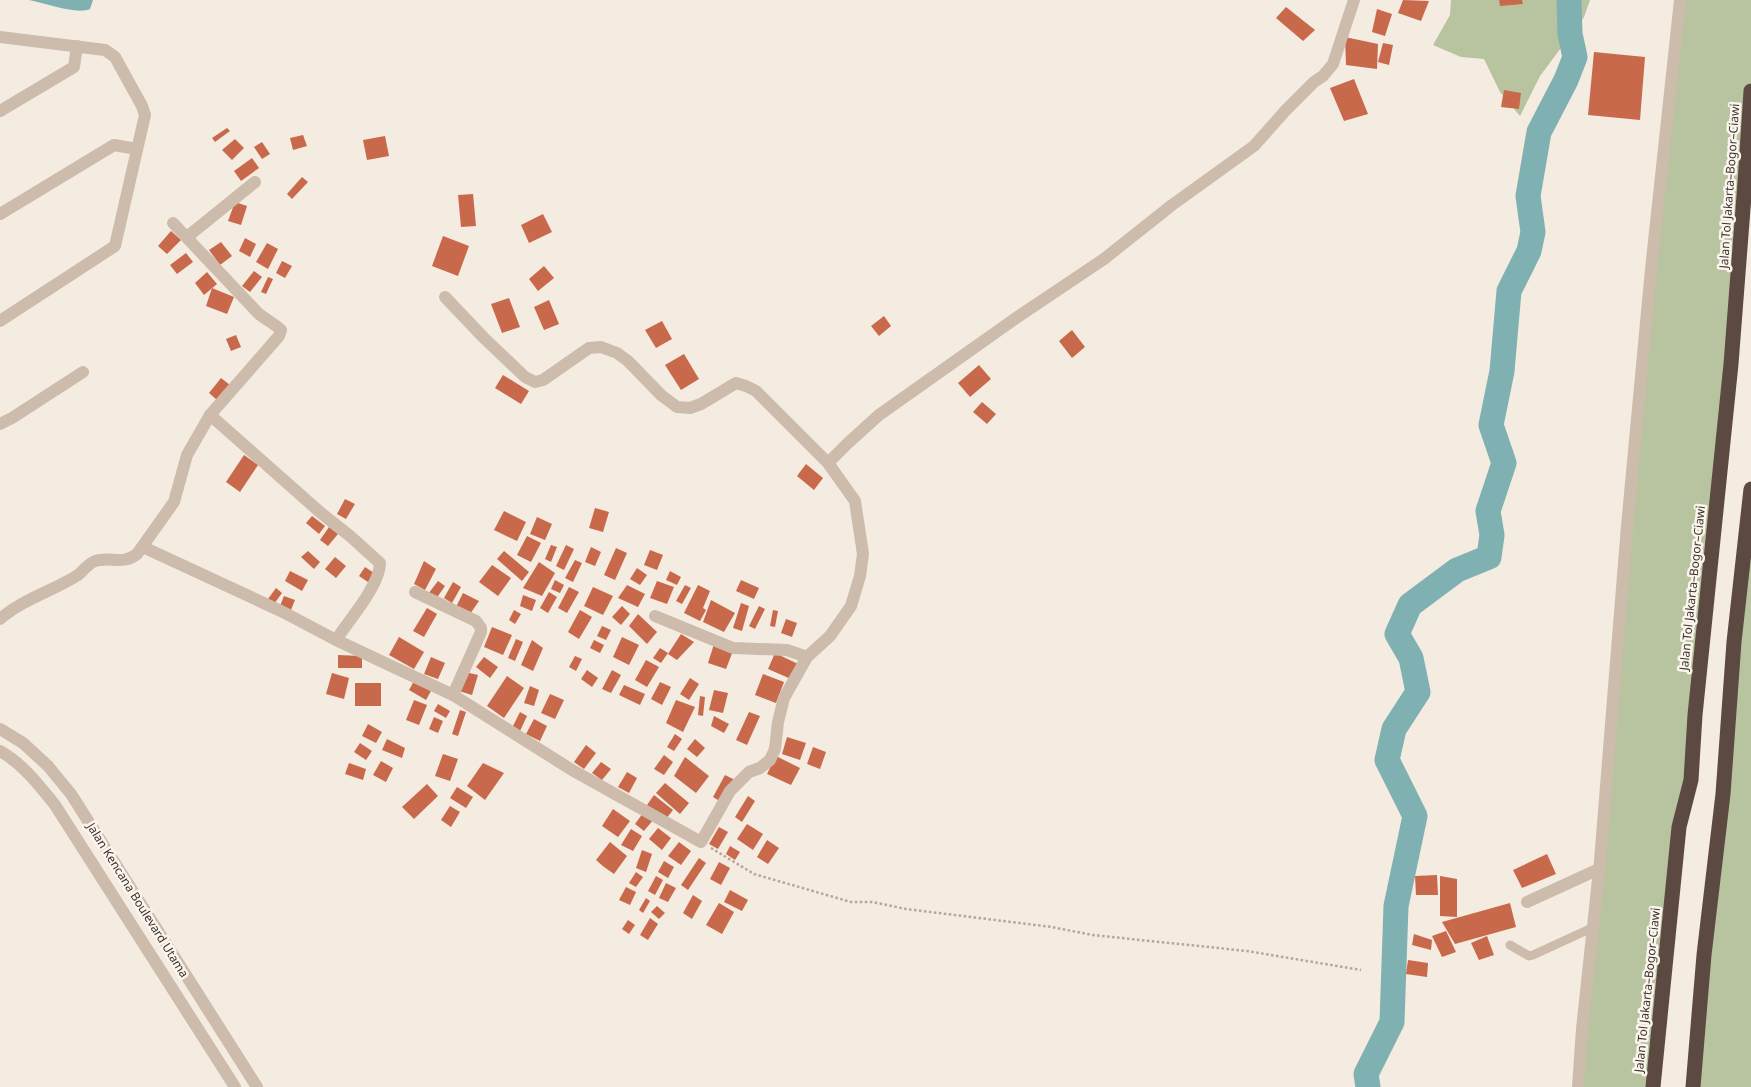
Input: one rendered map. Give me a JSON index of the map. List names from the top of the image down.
{
  "streets": {
    "highway": ["Jalan Tol Jakarta–Bogor–Ciawi"],
    "street": ["Jalan Kencana Boulevard Utama"]
  }
}
